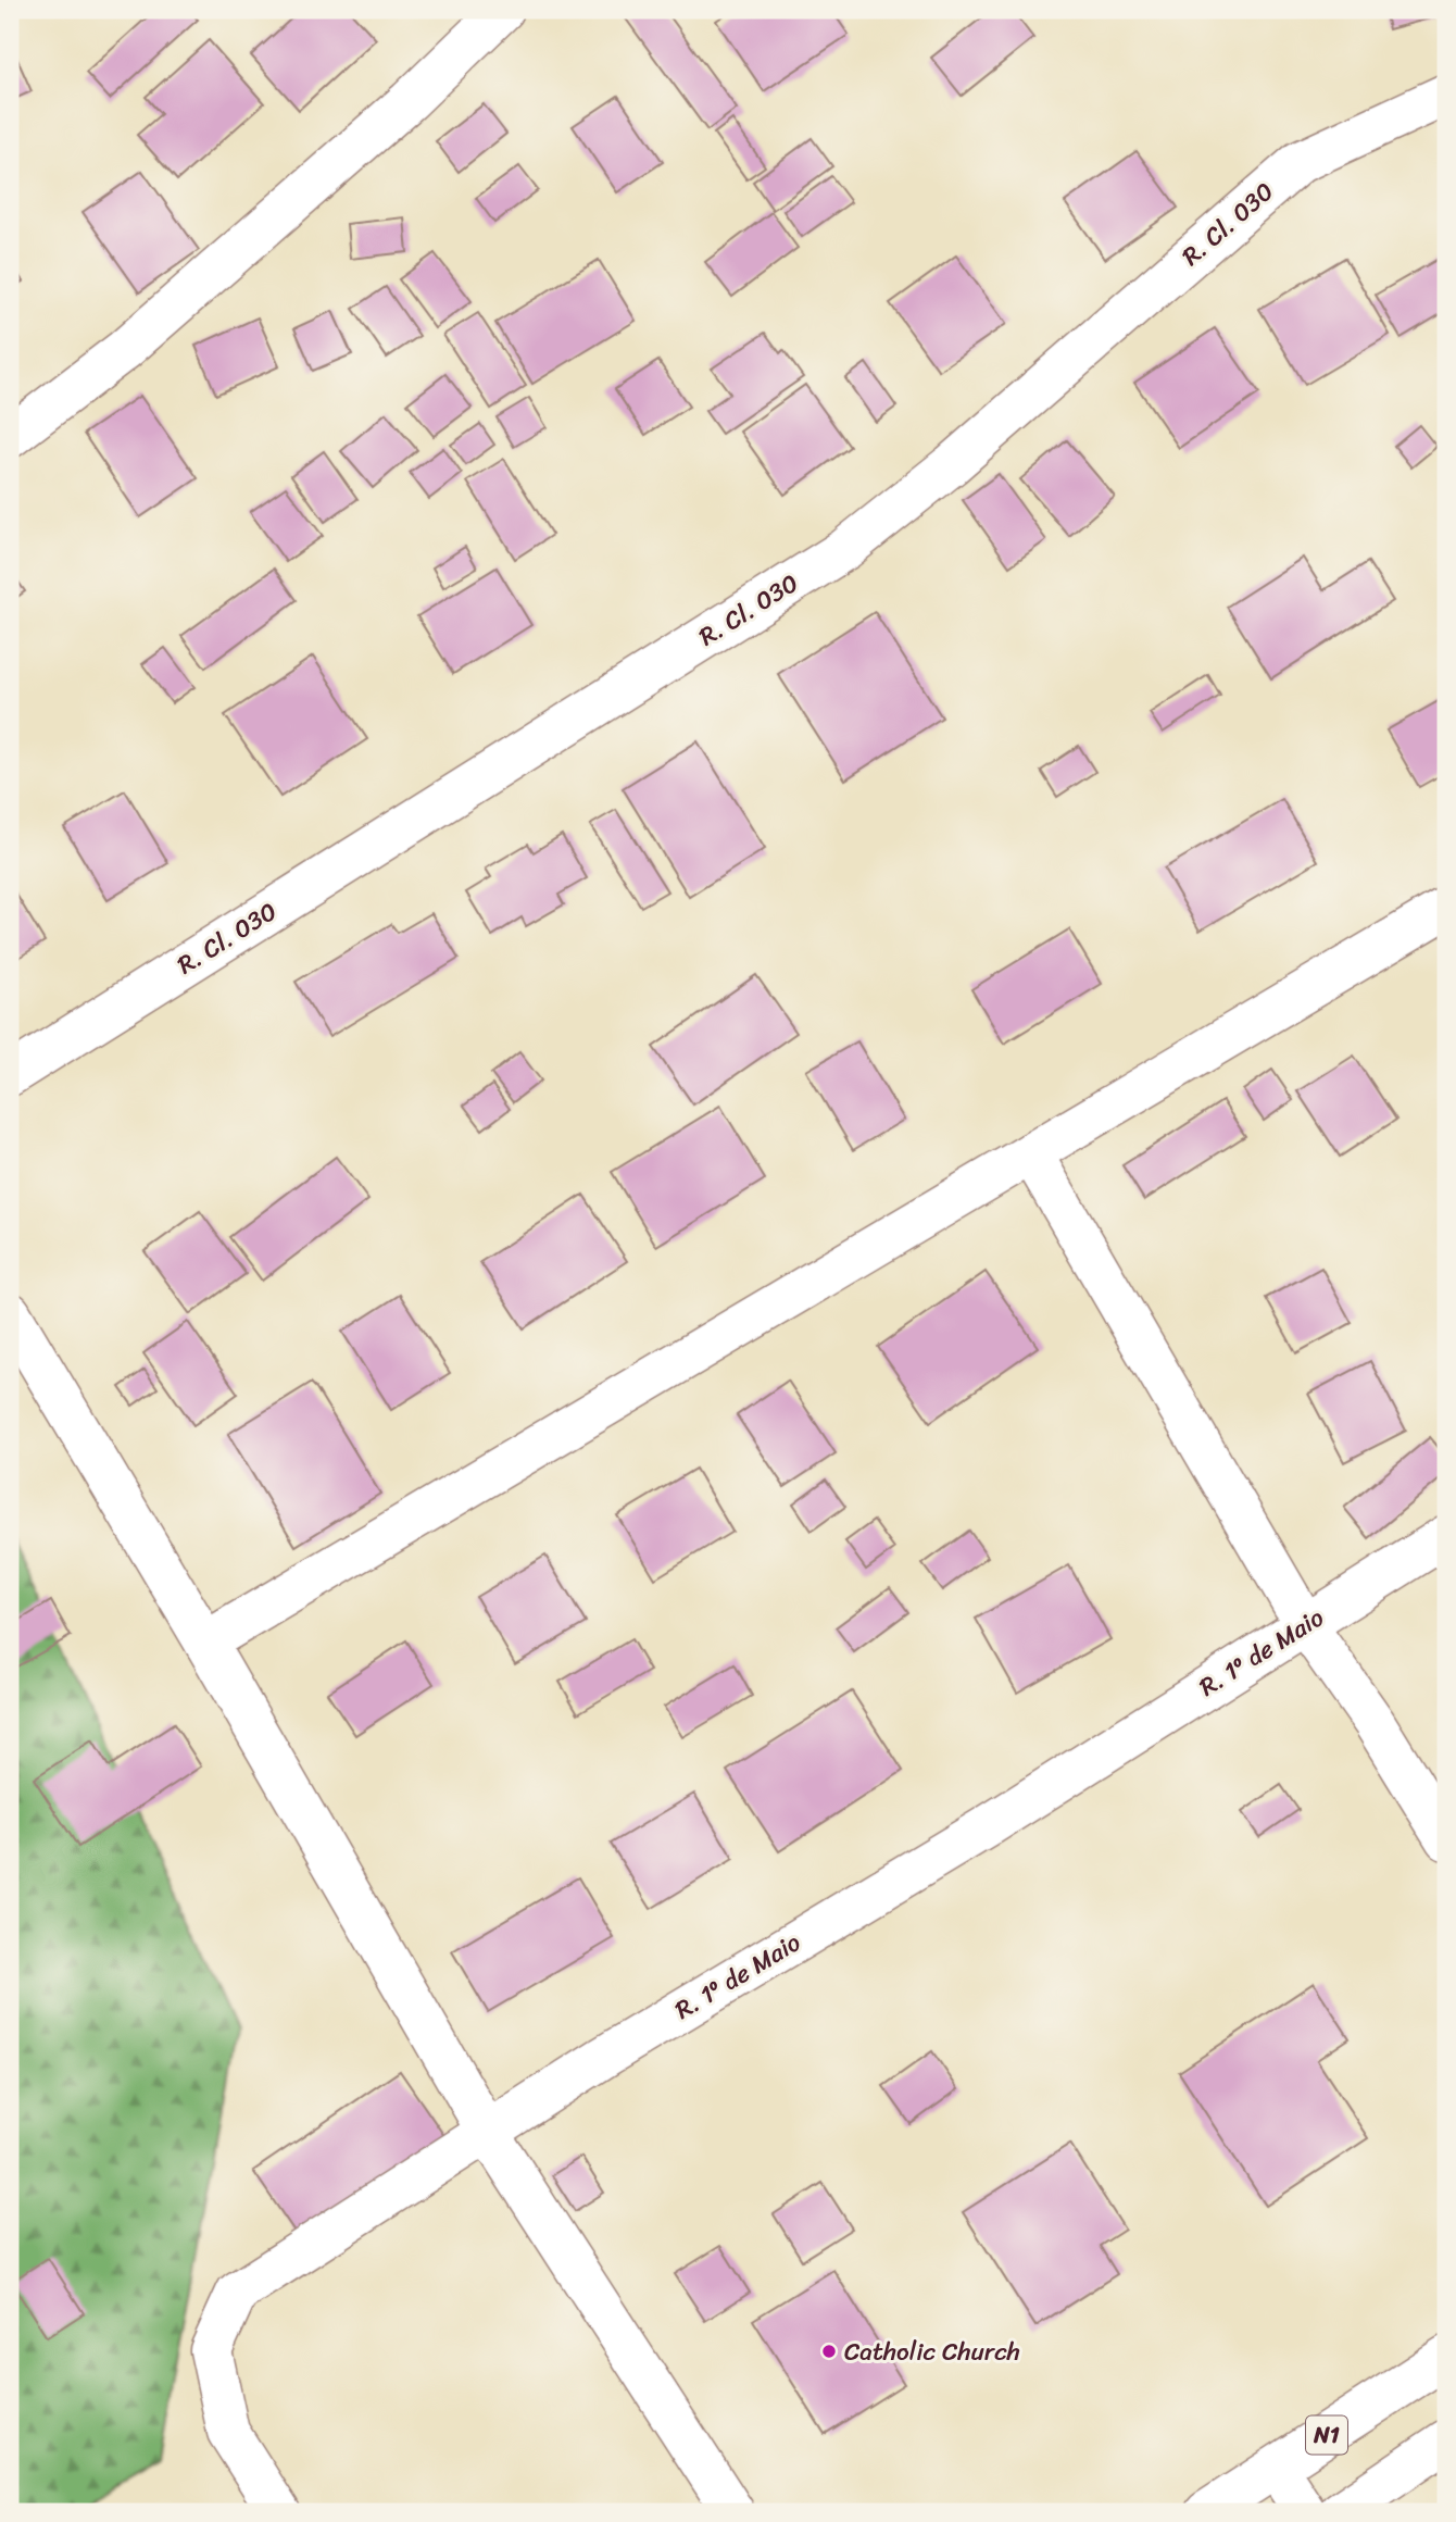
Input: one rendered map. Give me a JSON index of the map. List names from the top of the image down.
{
  "streets": {
    "main road": ["R. Cl. 030", "R. 1º de Maio", "N1"]
  },
  "places": ["Catholic Church"]
}
